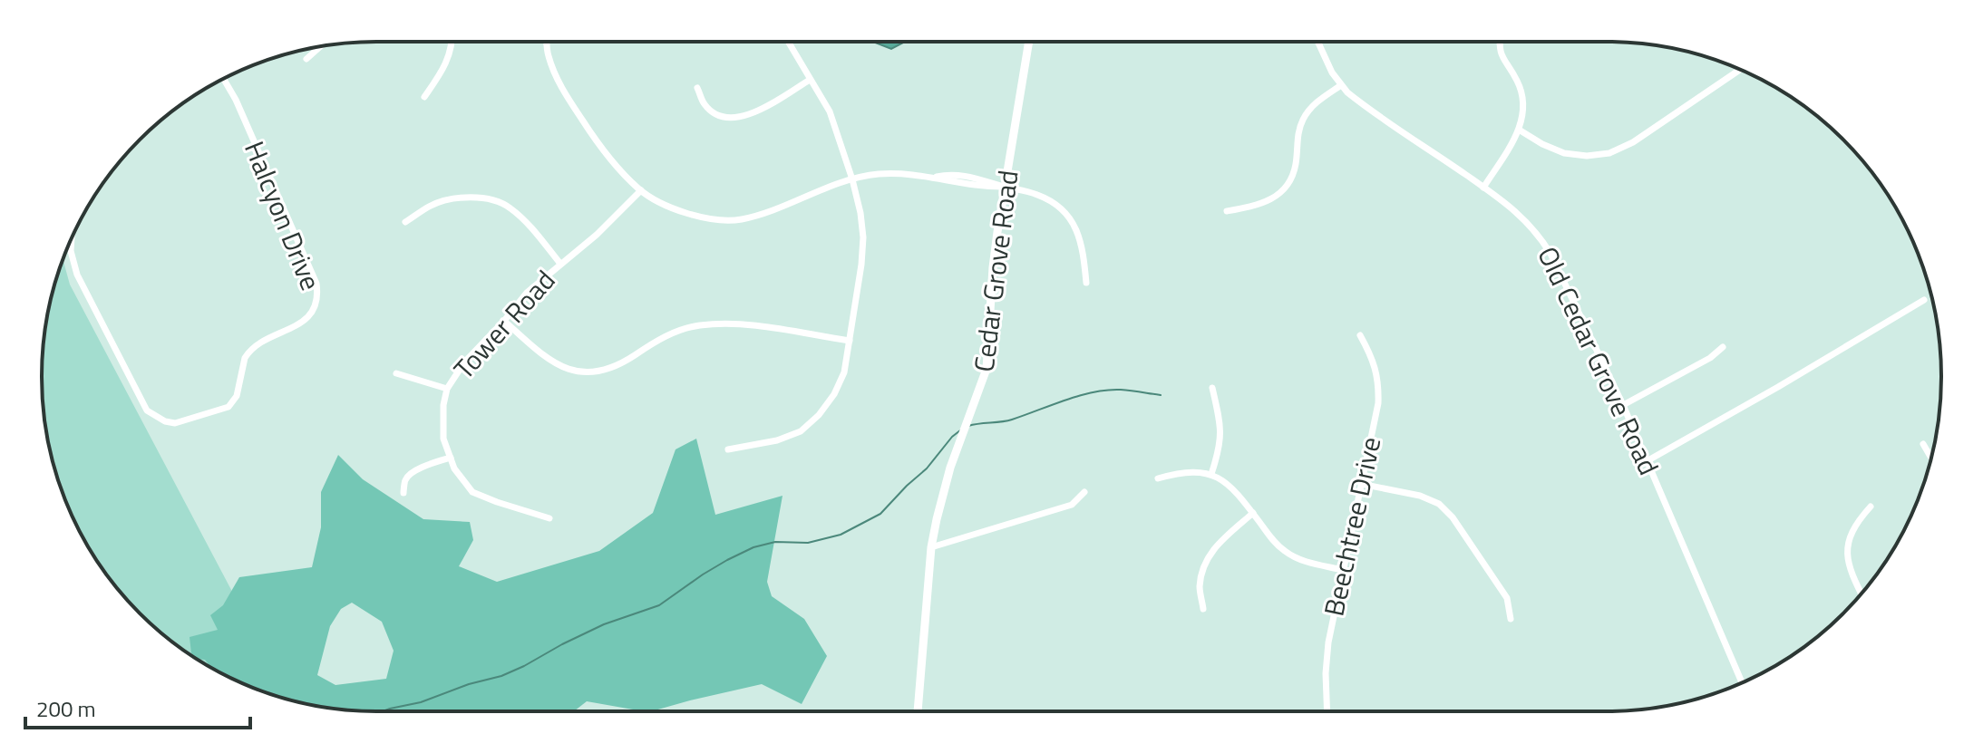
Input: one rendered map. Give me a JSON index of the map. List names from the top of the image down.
{
  "streets": {
    "street": [
      "Halcyon Drive",
      "Cedar Grove Road",
      "Tower Road",
      "Old Cedar Grove Road",
      "Beechtree Drive"
    ]
  },
  "scale_bar": "200 m"
}
